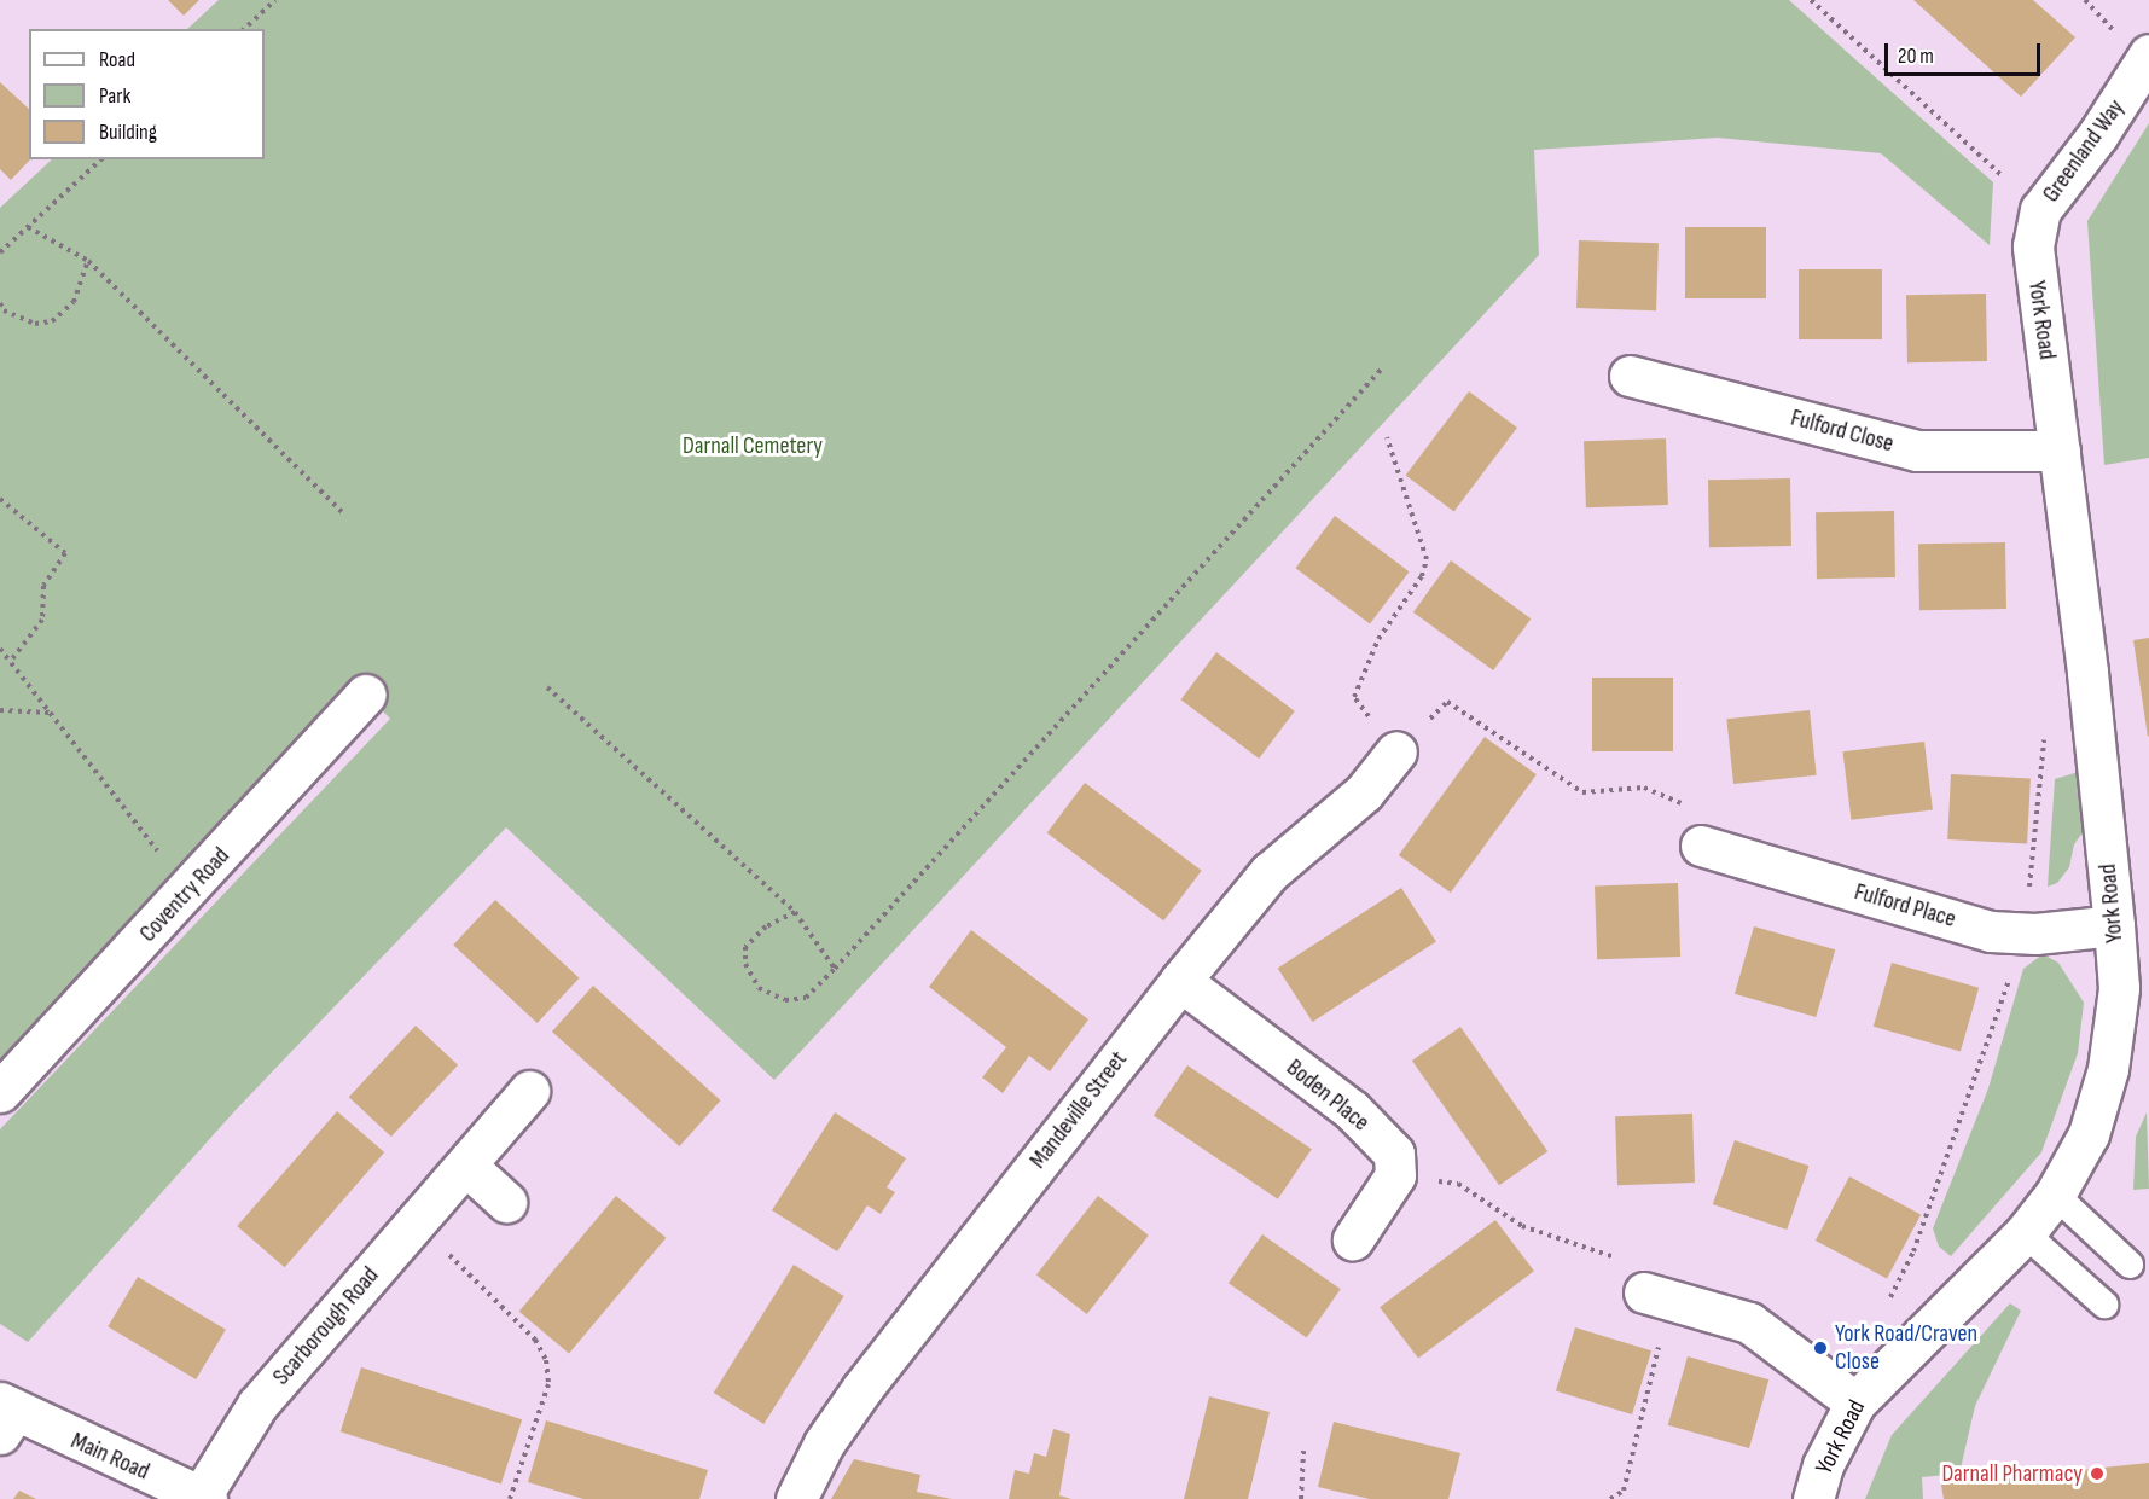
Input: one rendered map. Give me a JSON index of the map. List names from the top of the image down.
{
  "streets": {
    "street": [
      "Greenland Way",
      "York Road",
      "Fulford Close",
      "Coventry Road",
      "Fulford Place",
      "Boden Place",
      "Mandeville Street",
      "Scarborough Road",
      "Main Road"
    ]
  },
  "crossings": [
    ["Greenland Way", "York Road"],
    ["York Road", "Fulford Close"],
    ["York Road", "Fulford Place"],
    ["Boden Place", "Mandeville Street"],
    ["Scarborough Road", "Main Road"]
  ],
  "parks": ["Darnall Cemetery"],
  "places": ["York Road/Craven Close", "Darnall Pharmacy"],
  "legend": ["Road", "Park", "Building"],
  "scale_bar": "20 m"
}
